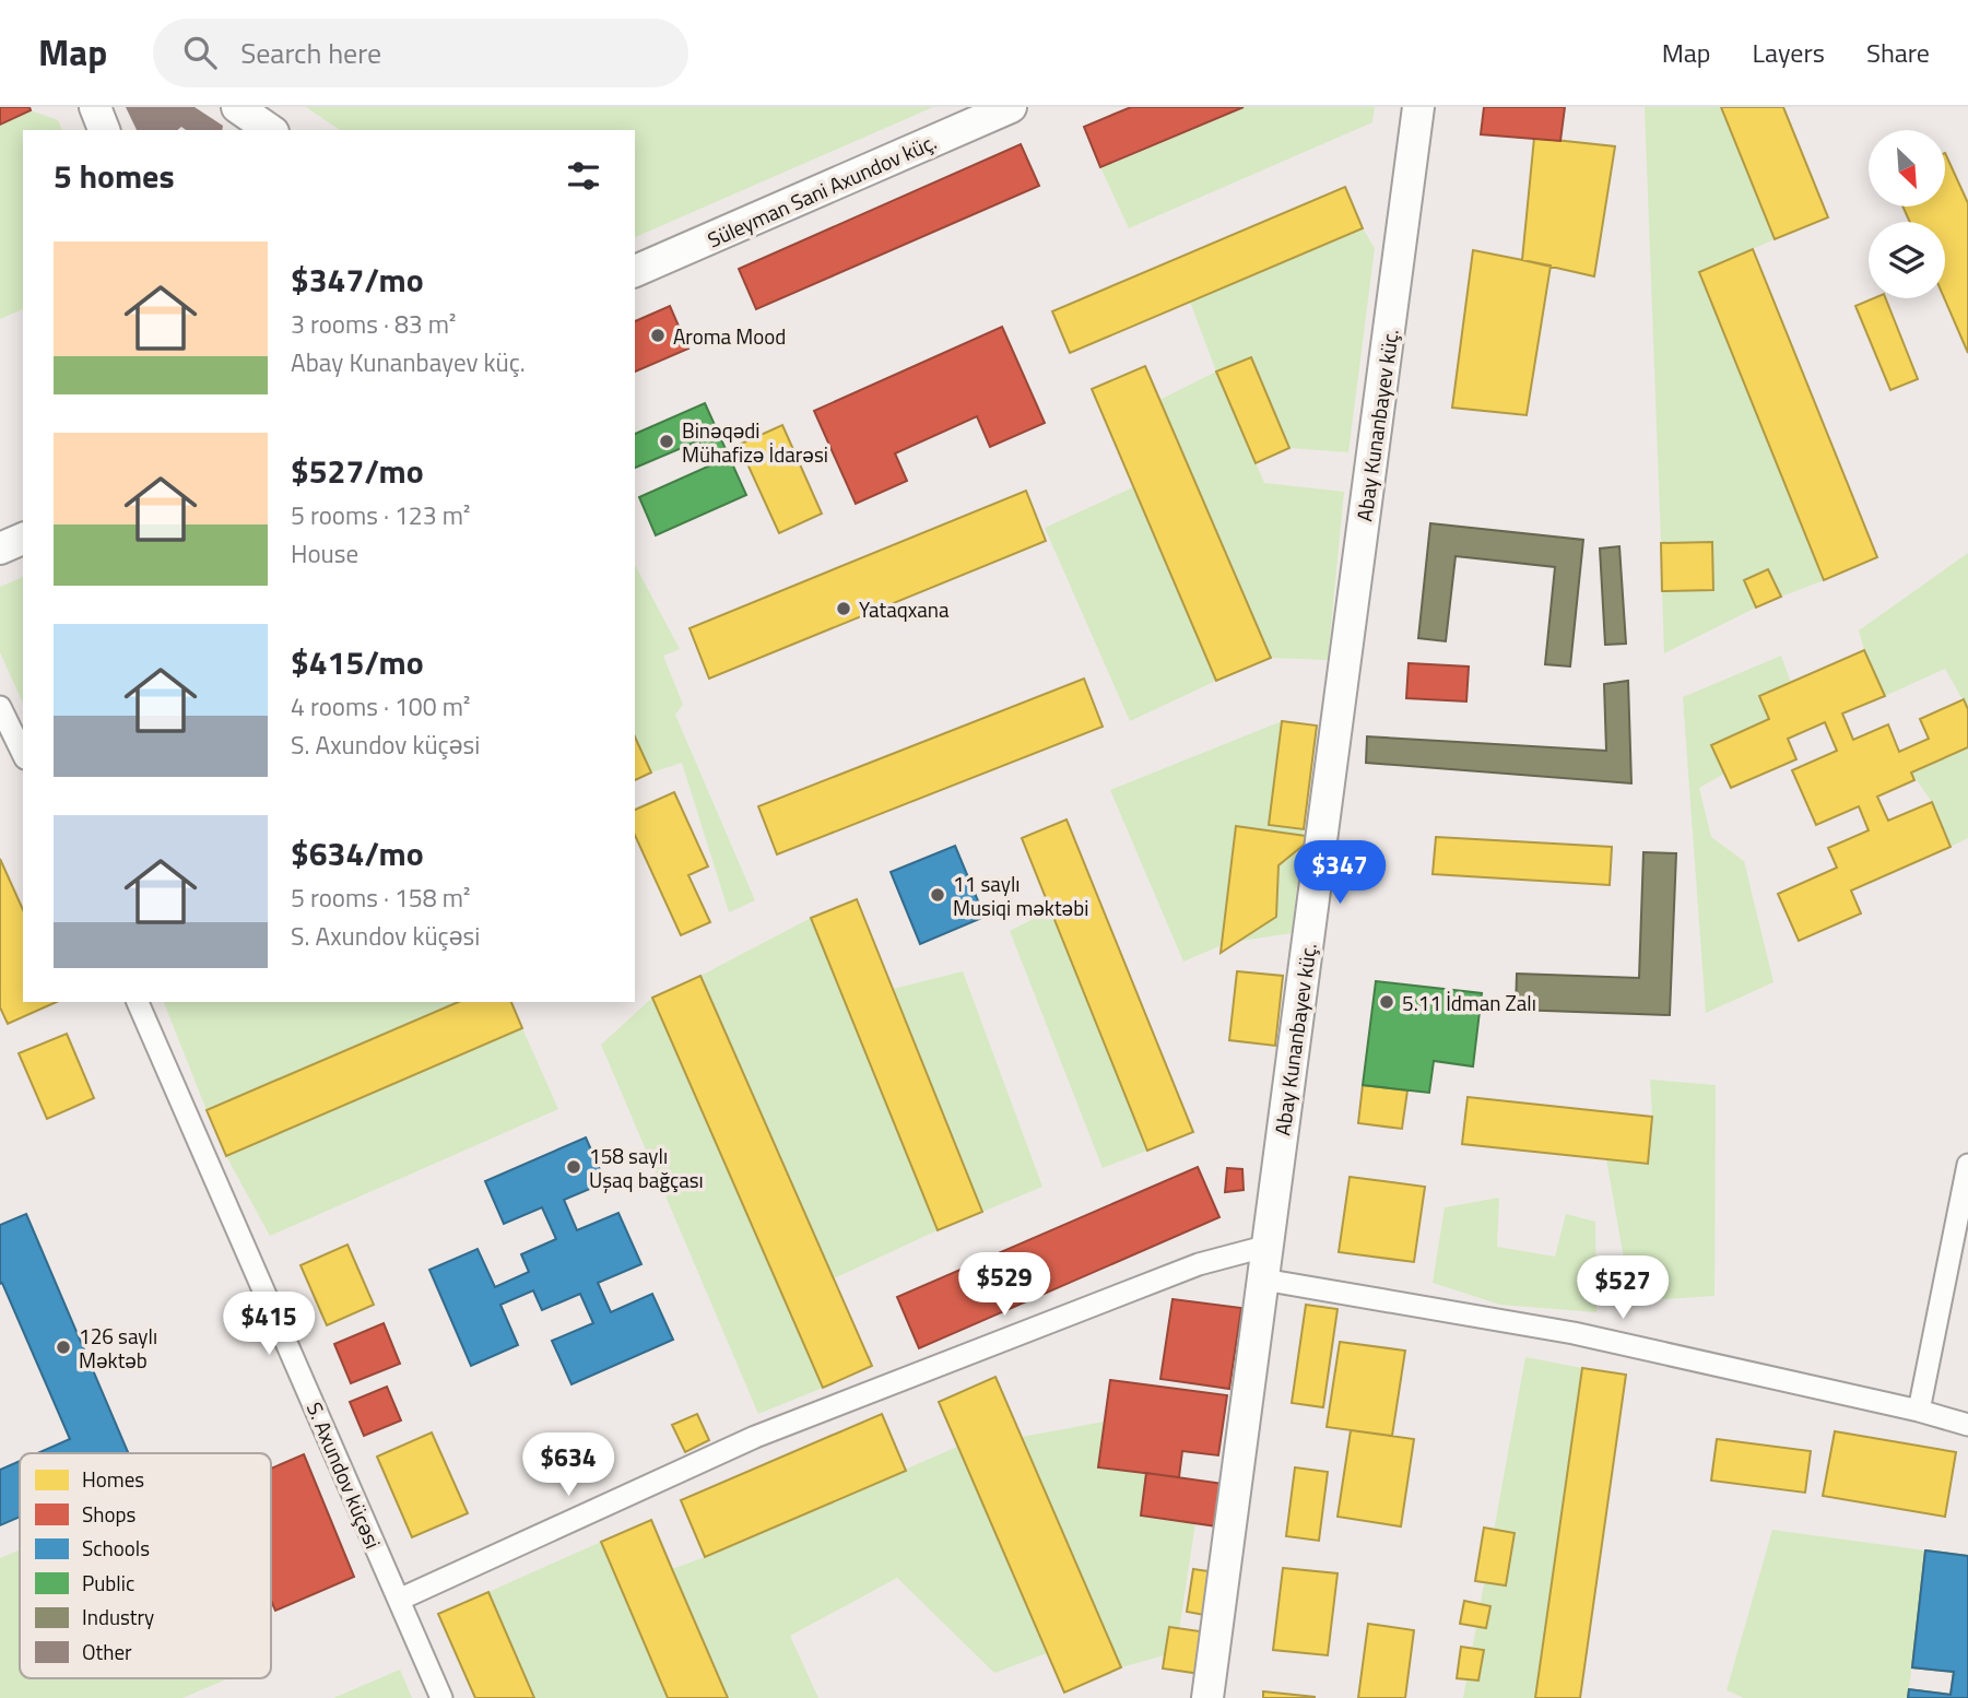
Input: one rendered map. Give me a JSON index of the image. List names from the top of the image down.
{
  "streets": {
    "street": ["Süleyman Sani Axundov küç.", "Abay Kunanbayev küç.", "S. Axundov küçəsi"]
  },
  "places": [
    "Aroma Mood",
    "Binəqədi Mühafizə İdarəsi",
    "Yataqxana",
    "11 saylı Musiqi məktəbi",
    "5.11 İdman Zalı",
    "158 saylı Uşaq bağçası",
    "126 saylı Məktəb"
  ],
  "legend": [
    "Homes",
    "Shops",
    "Schools",
    "Public",
    "Industry",
    "Other"
  ],
  "north": "bottom right",
  "page": {
    "header": "Map",
    "search": "Search here",
    "nav": ["Map", "Layers", "Share"],
    "heading": "5 homes",
    "list": [
      {
        "name": "$347/mo",
        "note": "3 rooms · 83 m² · Abay Kunanbayev küç."
      },
      {
        "name": "$527/mo",
        "note": "5 rooms · 123 m² · House"
      },
      {
        "name": "$415/mo",
        "note": "4 rooms · 100 m² · S. Axundov küçəsi"
      },
      {
        "name": "$634/mo",
        "note": "5 rooms · 158 m² · S. Axundov küçəsi"
      }
    ],
    "price": [
      "$347",
      "$529",
      "$527",
      "$415",
      "$634"
    ]
  }
}
